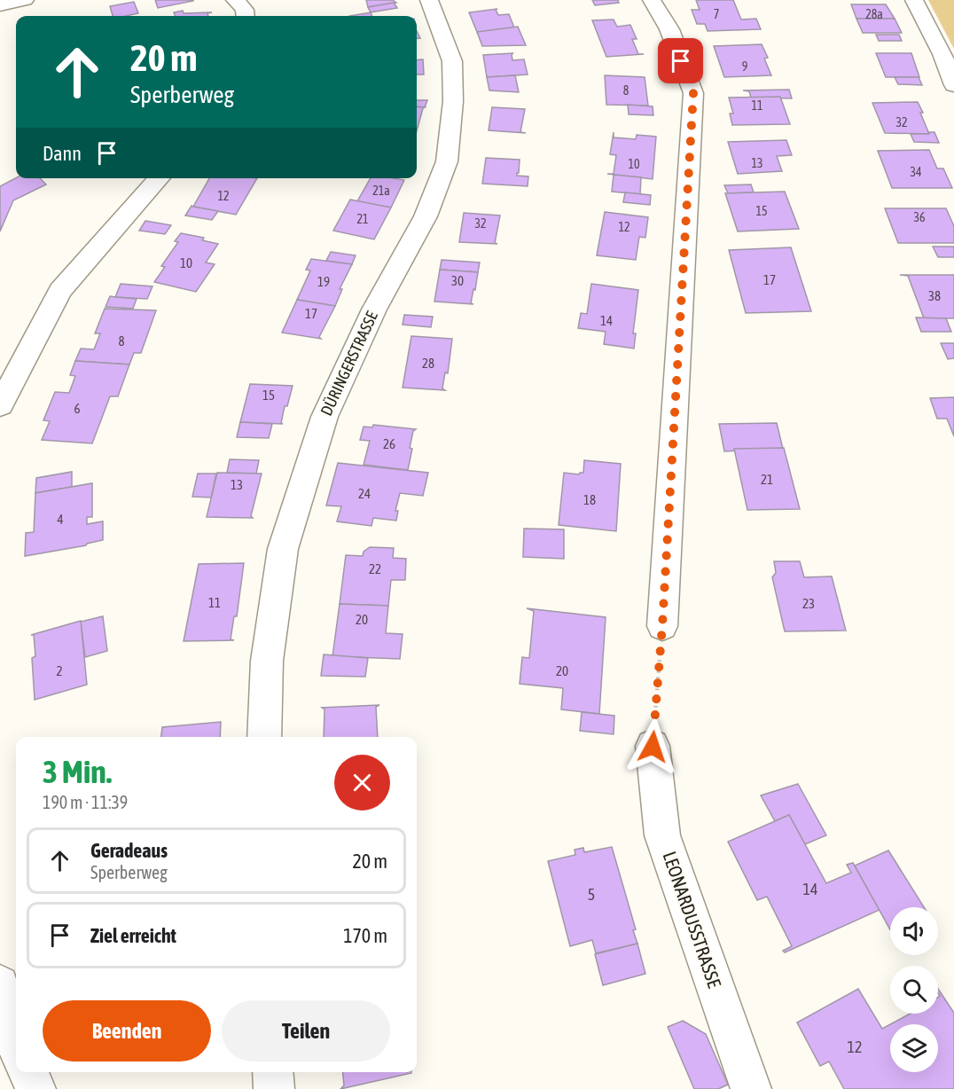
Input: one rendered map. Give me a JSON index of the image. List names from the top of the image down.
{
  "streets": {
    "street": ["DÜRINGERSTRASSE", "LEONARDUSSTRASSE"]
  },
  "house_numbers": [
    "7",
    "28a",
    "9",
    "8",
    "11",
    "32",
    "13",
    "10",
    "34",
    "21a",
    "12",
    "15",
    "36",
    "21",
    "32",
    "12",
    "10",
    "17",
    "30",
    "19",
    "38",
    "17",
    "14",
    "8",
    "28",
    "15",
    "6",
    "26",
    "21",
    "13",
    "24",
    "18",
    "4",
    "22",
    "11",
    "23",
    "20",
    "2",
    "20",
    "14",
    "5",
    "12"
  ],
  "page": {
    "turn": ["20 m", "Sperberweg"],
    "then": "Dann",
    "heading": ["3 Min.", "190 m · 11:39"],
    "list": [
      {
        "name": "Geradeaus",
        "note": "Sperberweg",
        "value": "20 m"
      },
      {
        "name": "Ziel erreicht",
        "value": "170 m"
      }
    ],
    "buttons": ["Beenden", "Teilen"]
  }
}
